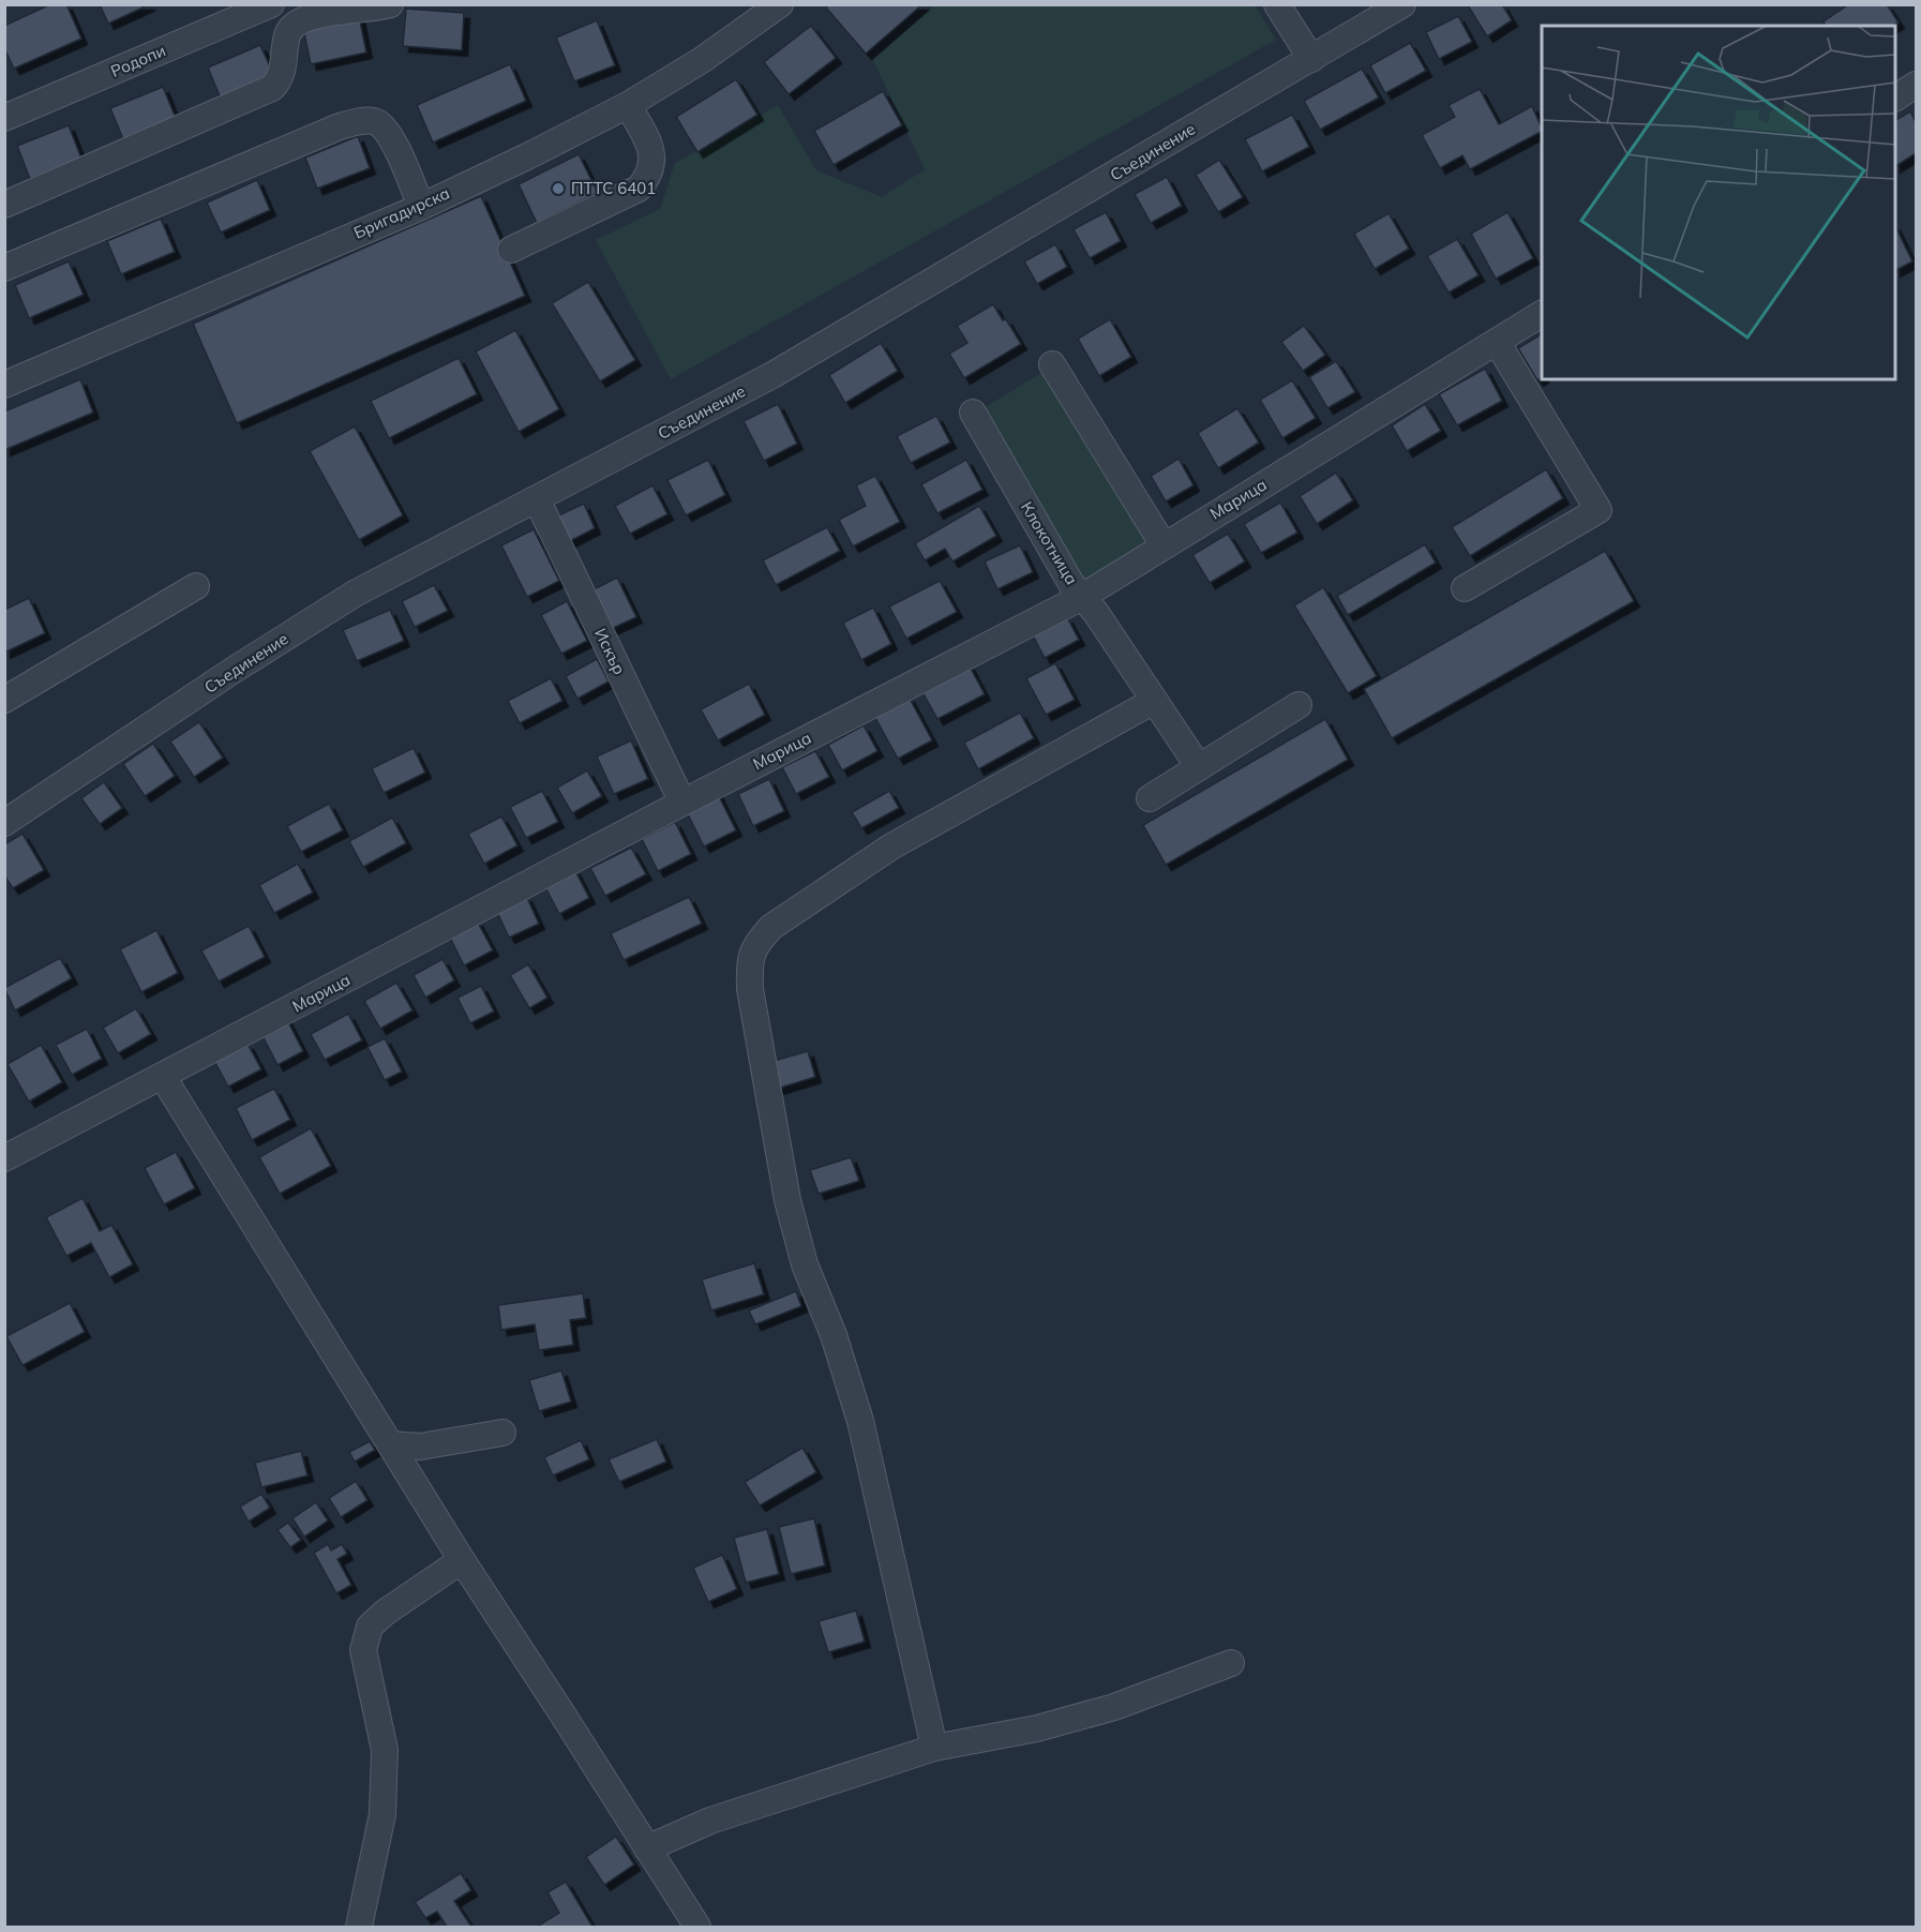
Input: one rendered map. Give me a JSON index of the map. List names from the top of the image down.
{
  "streets": {
    "street": [
      "Родопи",
      "Съединение",
      "Бригадирска",
      "Марица",
      "Клокотница",
      "Искър"
    ]
  },
  "crossings": [
    ["Съединение", "Искър"],
    ["Марица", "Клокотница"],
    ["Марица", "Искър"]
  ],
  "places": ["ПТТС 6401"]
}
